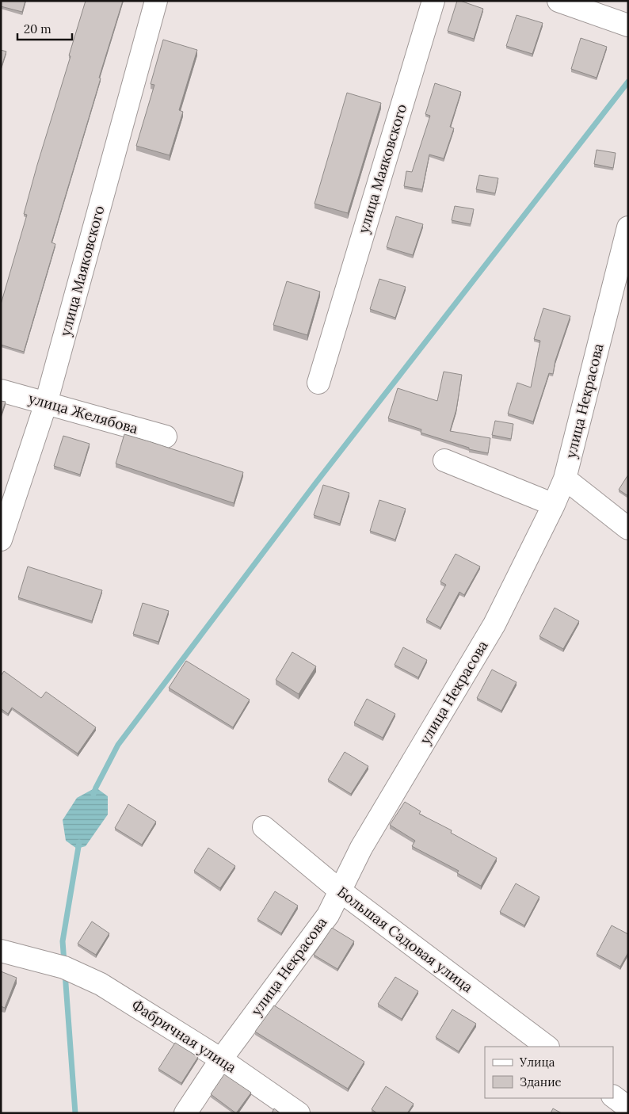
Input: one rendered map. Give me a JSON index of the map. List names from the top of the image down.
{
  "streets": {
    "street": [
      "улица Маяковского",
      "улица Некрасова",
      "улица Желябова",
      "Большая Садовая улица",
      "Фабричная улица"
    ]
  },
  "crossings": [
    ["улица Маяковского", "улица Желябова"],
    ["улица Некрасова", "Большая Садовая улица"],
    ["улица Некрасова", "Фабричная улица"]
  ],
  "legend": ["Улица", "Здание"],
  "scale_bar": "20 m"
}
